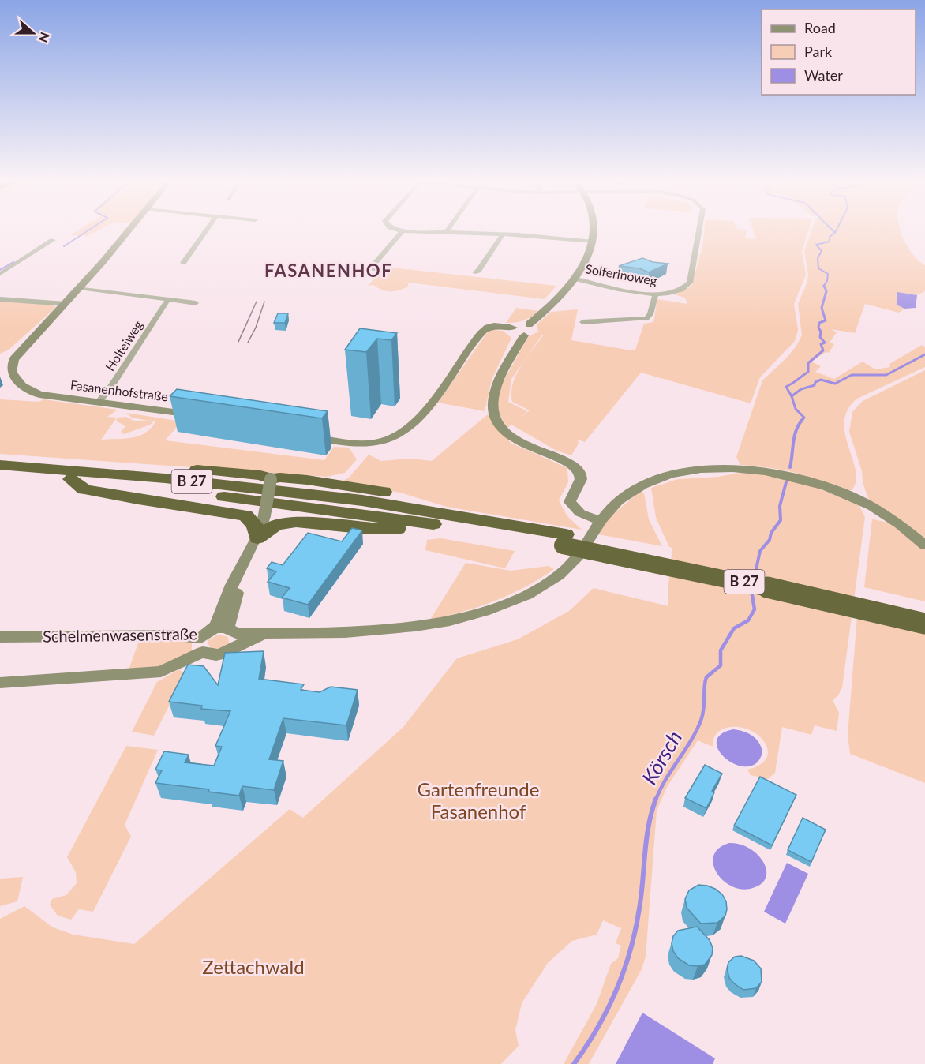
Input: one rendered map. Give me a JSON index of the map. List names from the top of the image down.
{
  "streets": {
    "highway": ["B 27"],
    "street": [
      "Solferinoweg",
      "Holteiweg",
      "Fasanenhofstraße",
      "Schelmenwasenstraße"
    ]
  },
  "crossings": [
    ["Holteiweg", "Fasanenhofstraße"]
  ],
  "districts": ["FASANENHOF"],
  "water": ["Körsch"],
  "parks": ["Gartenfreunde Fasanenhof", "Zettachwald"],
  "legend": ["Road", "Park", "Water"],
  "north": "right"
}
